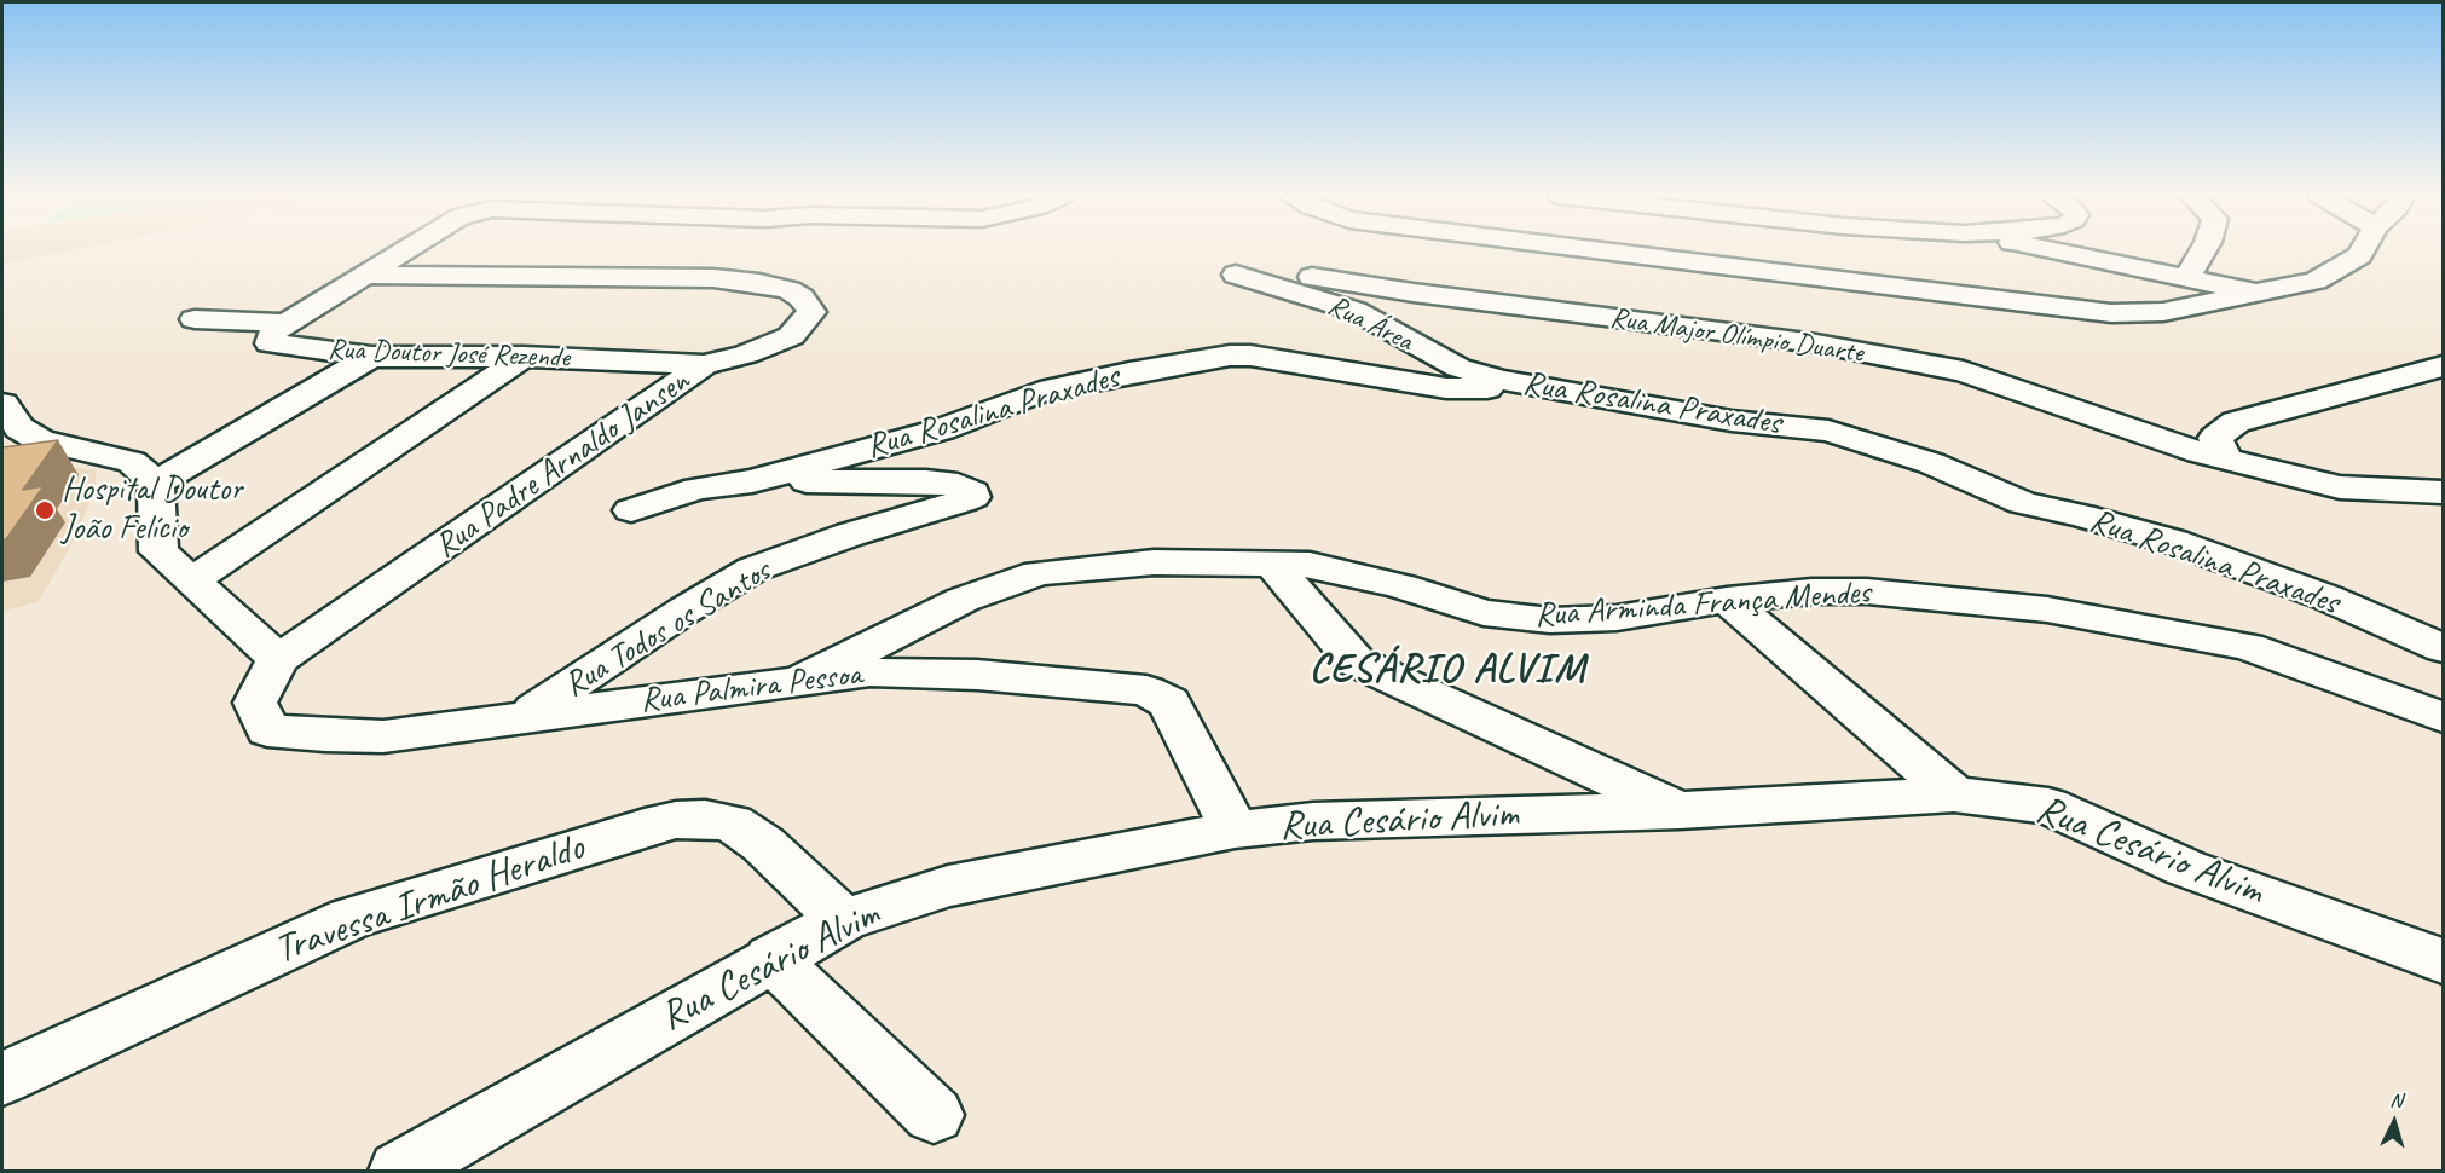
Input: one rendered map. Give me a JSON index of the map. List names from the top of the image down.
{
  "streets": {
    "street": [
      "Rua Área",
      "Rua Major Olímpio Duarte",
      "Rua Doutor José Rezende",
      "Rua Rosalina Praxades",
      "Rua Padre Arnaldo Jansen",
      "Rua Arminda França Mendes",
      "Rua Todos os Santos",
      "Rua Palmira Pessoa",
      "Rua Cesário Alvim",
      "Travessa Irmão Heraldo"
    ]
  },
  "crossings": [
    ["Rua Área", "Rua Major Olímpio Duarte"],
    ["Rua Área", "Rua Rosalina Praxades"],
    ["Rua Doutor José Rezende", "Rua Padre Arnaldo Jansen"],
    ["Rua Rosalina Praxades", "Rua Todos os Santos"],
    ["Rua Padre Arnaldo Jansen", "Rua Palmira Pessoa"],
    ["Rua Arminda França Mendes", "Rua Palmira Pessoa"],
    ["Rua Todos os Santos", "Rua Palmira Pessoa"],
    ["Rua Palmira Pessoa", "Rua Cesário Alvim"],
    ["Rua Cesário Alvim", "Travessa Irmão Heraldo"]
  ],
  "districts": ["CESÁRIO ALVIM"],
  "places": ["Hospital Doutor João Felício"],
  "north": "top"
}
